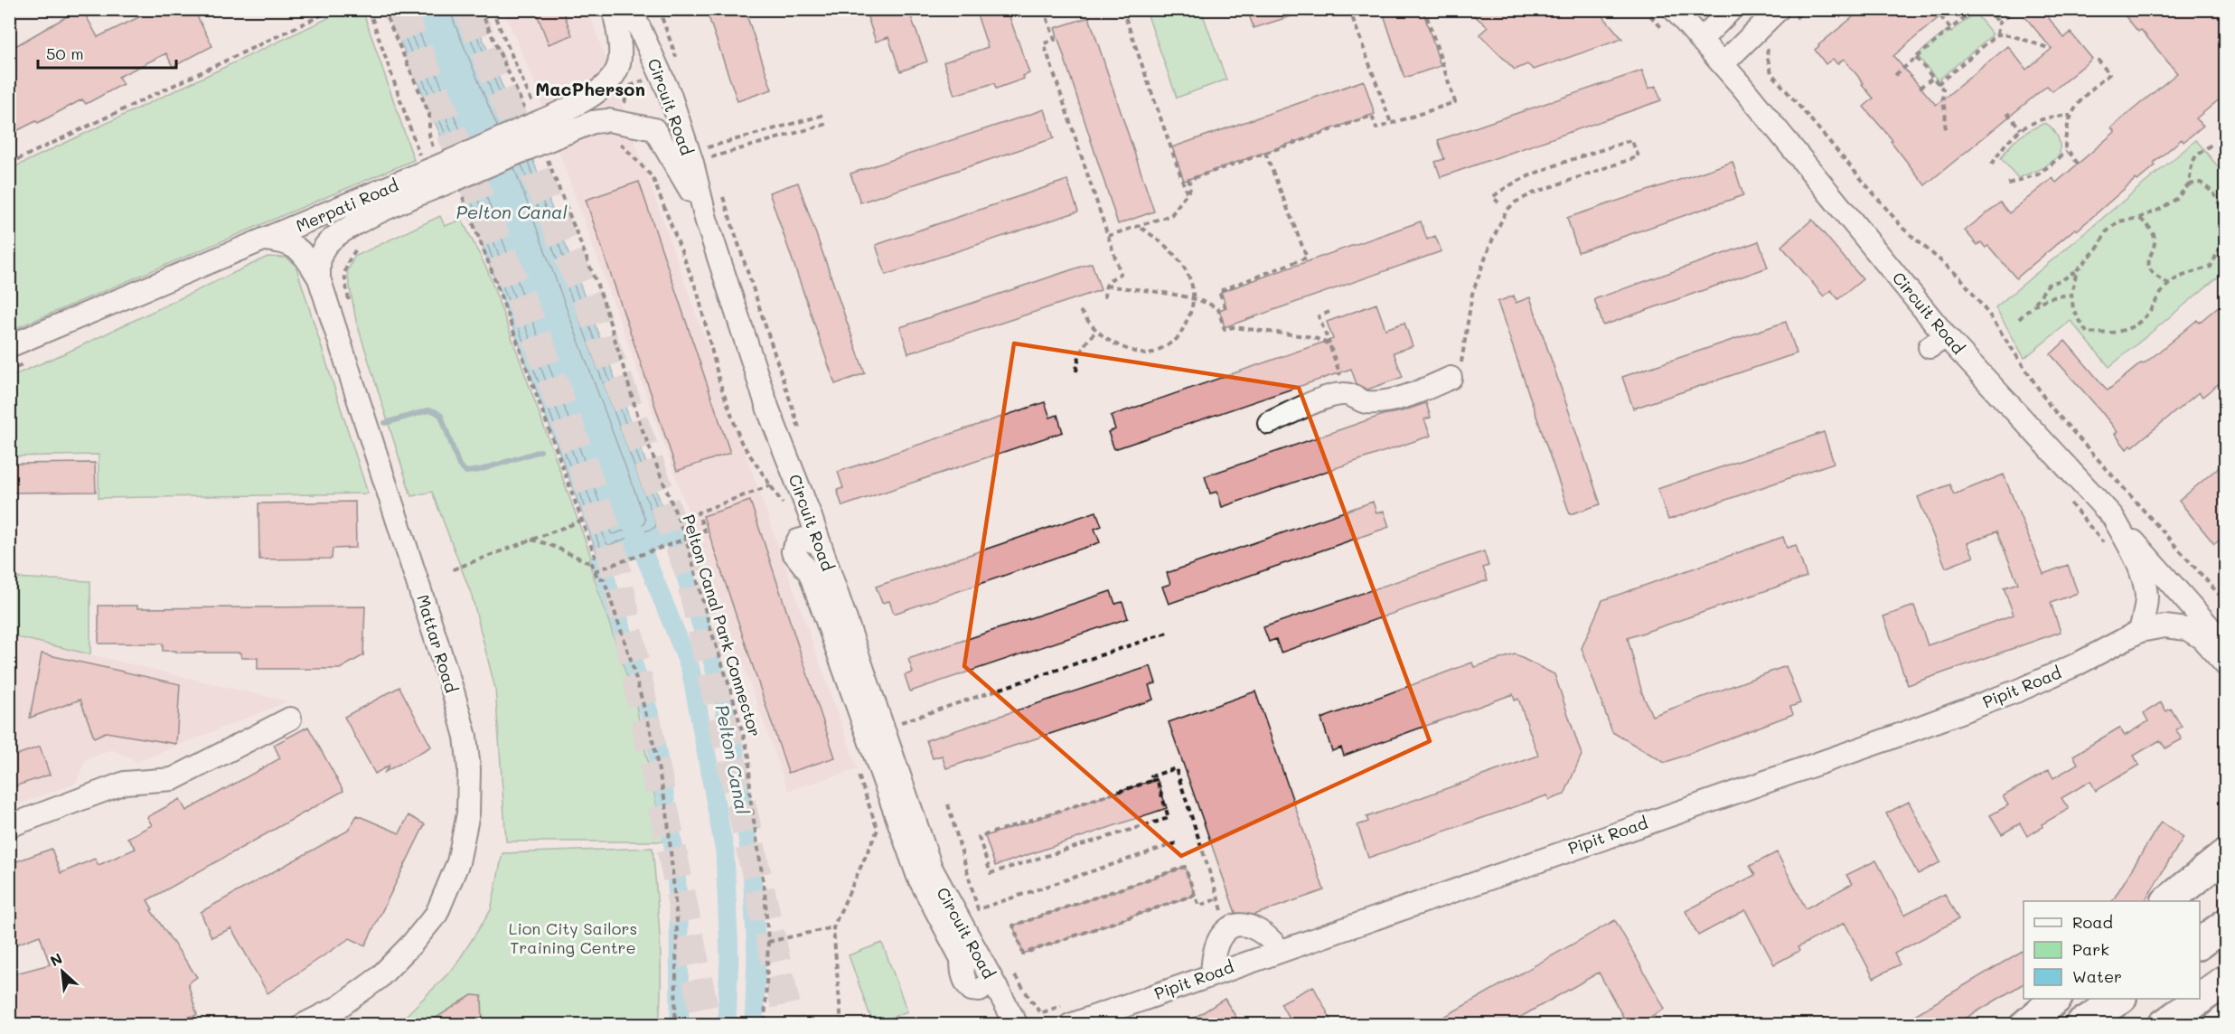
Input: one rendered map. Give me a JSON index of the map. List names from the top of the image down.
{
  "streets": {
    "street": [
      "Circuit Road",
      "Merpati Road",
      "Mattar Road",
      "Pipit Road"
    ],
    "path": ["Pelton Canal Park Connector"]
  },
  "crossings": [
    ["Circuit Road", "Merpati Road"],
    ["Circuit Road", "Pipit Road"],
    ["Merpati Road", "Pelton Canal Park Connector"],
    ["Merpati Road", "Mattar Road"]
  ],
  "districts": ["MacPherson"],
  "water": ["Pelton Canal"],
  "parks": ["Lion City Sailors Training Centre"],
  "legend": ["Road", "Park", "Water"],
  "scale_bar": "50 m",
  "north": "top left"
}
